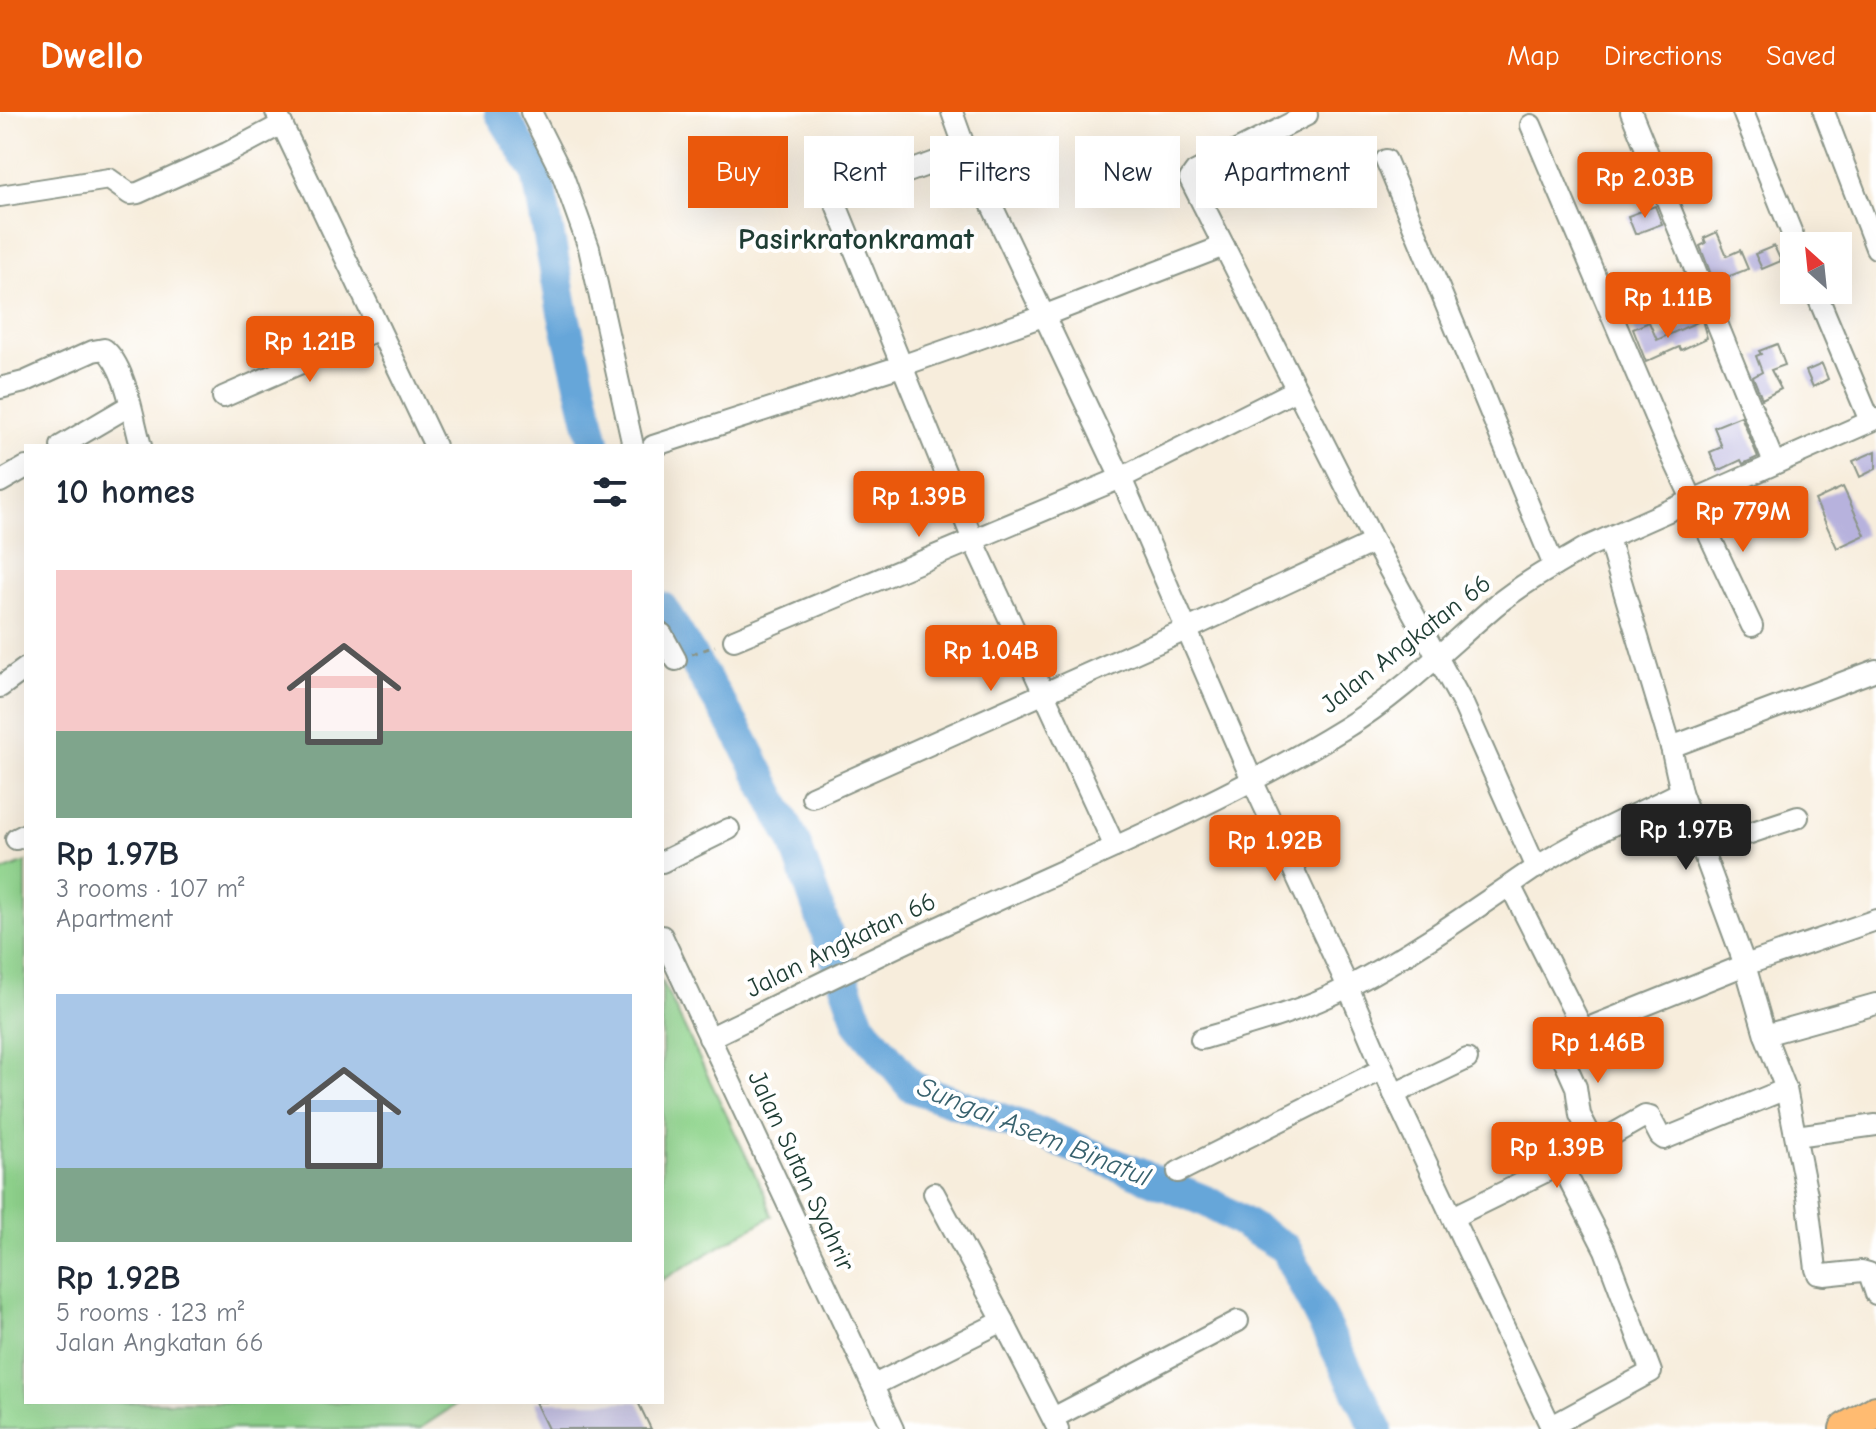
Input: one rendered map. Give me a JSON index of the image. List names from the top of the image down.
{
  "streets": {
    "street": ["Jalan Angkatan 66", "Jalan Sutan Syahrir"]
  },
  "crossings": [
    ["Jalan Angkatan 66", "Jalan Sutan Syahrir"]
  ],
  "districts": ["Pasirkratonkramat"],
  "water": ["Sungai Asem Binatul"],
  "north": "top left",
  "page": {
    "header": "Dwello",
    "nav": ["Map", "Directions", "Saved"],
    "chip": [
      "Buy",
      "Rent",
      "Filters",
      "New",
      "Apartment"
    ],
    "price": [
      "Rp 2.03B",
      "Rp 1.11B",
      "Rp 1.21B",
      "Rp 1.39B",
      "Rp 779M",
      "Rp 1.04B",
      "Rp 1.97B",
      "Rp 1.92B",
      "Rp 1.46B",
      "Rp 1.39B"
    ],
    "heading": "10 homes",
    "list": [
      {
        "name": "Rp 1.97B",
        "note": "3 rooms · 107 m² · Apartment"
      },
      {
        "name": "Rp 1.92B",
        "note": "5 rooms · 123 m² · Jalan Angkatan 66"
      }
    ]
  }
}
